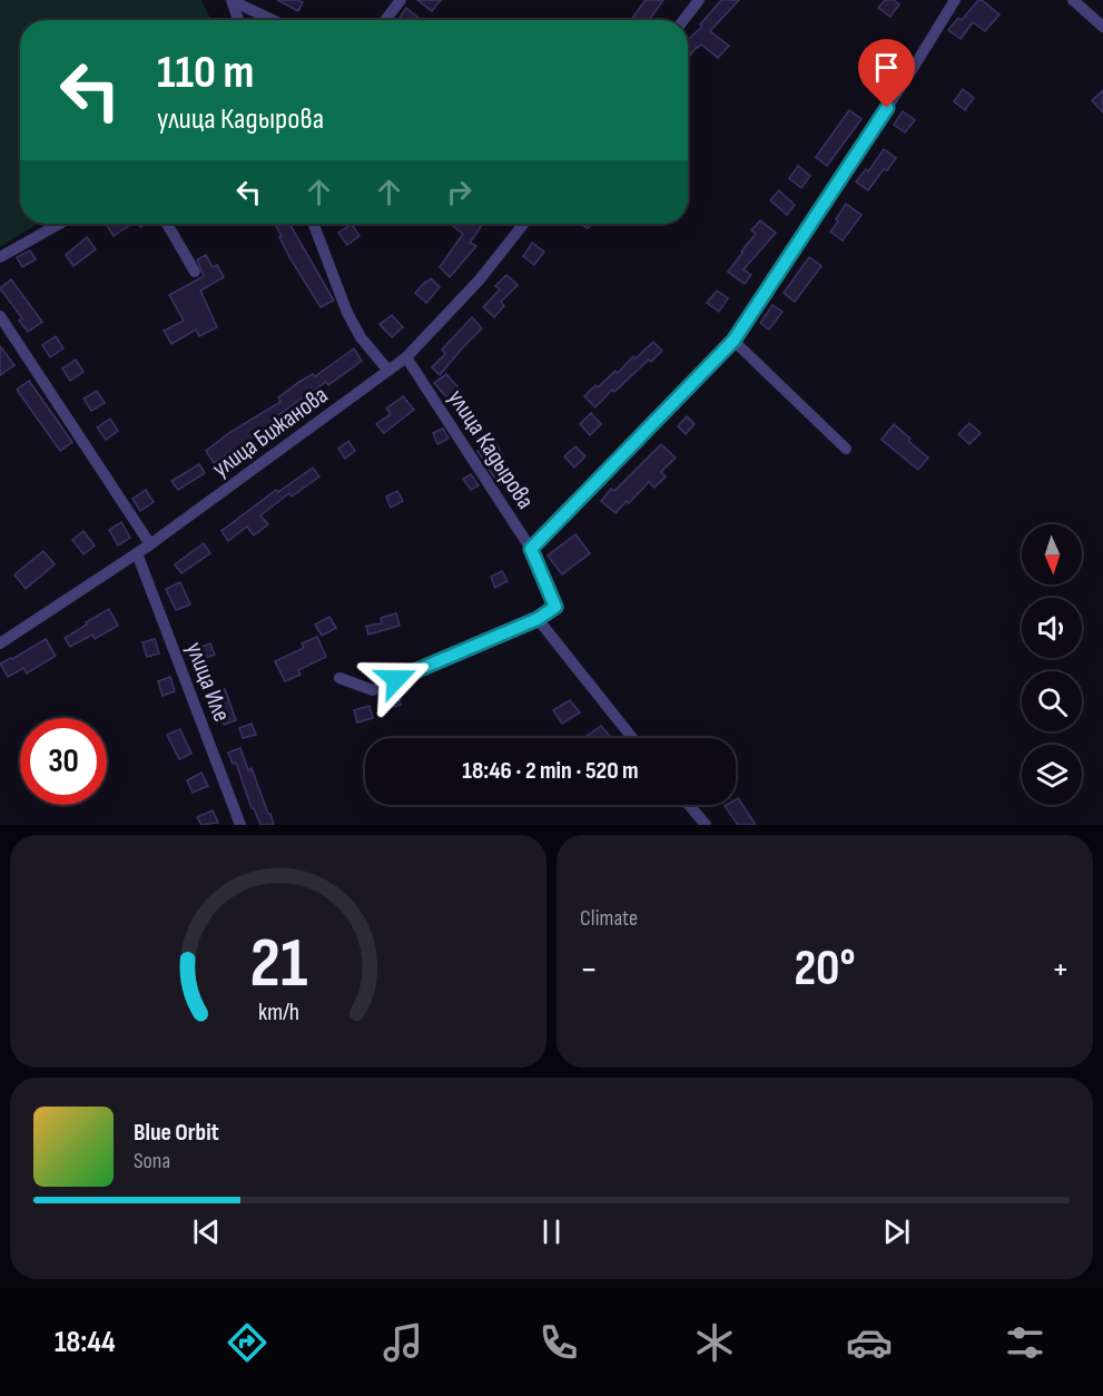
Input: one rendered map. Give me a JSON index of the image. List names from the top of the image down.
{
  "streets": {
    "street": ["улица Бижанова", "улица Кадырова", "улица Иле"]
  },
  "crossings": [
    ["улица Бижанова", "улица Кадырова"],
    ["улица Бижанова", "улица Иле"]
  ],
  "north": "bottom",
  "page": {
    "turn": ["110 m", "улица Кадырова"],
    "limit": "30",
    "trip": "18:46 · 2 min · 520 m",
    "tile": "Climate",
    "heat": ["−", "20°", "+"],
    "song": ["Blue Orbit", "Sona"],
    "tabs": "18:44",
    "gauge": ["21", "km/h"]
  }
}
